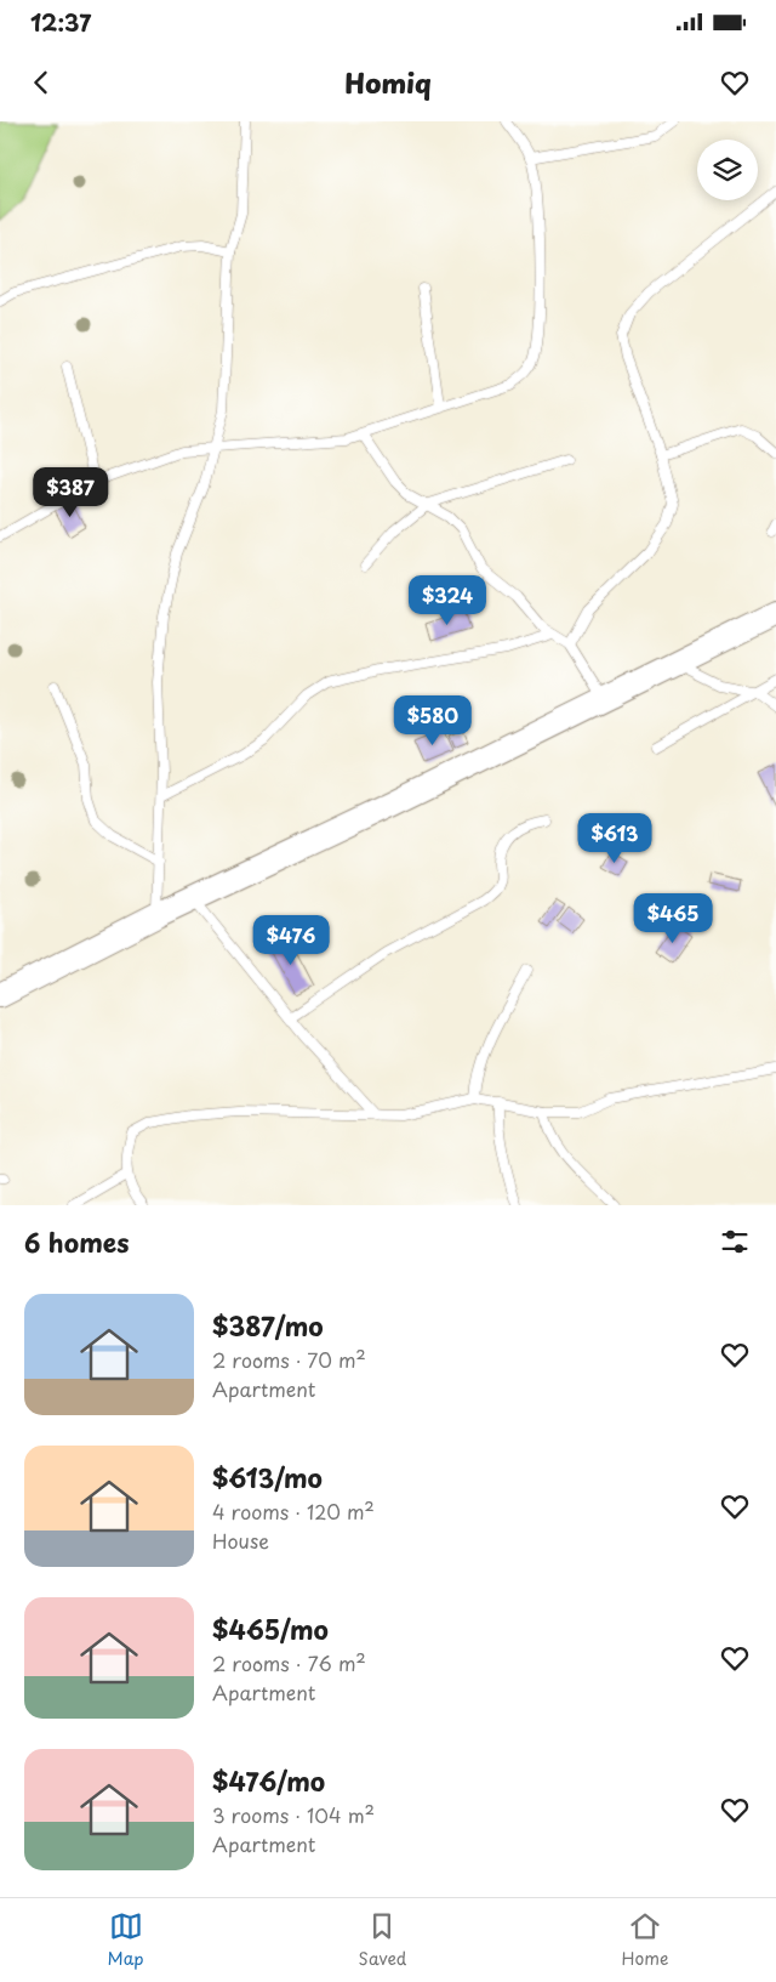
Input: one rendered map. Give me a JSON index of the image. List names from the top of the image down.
{
  "page": {
    "status": "12:37",
    "header": "Homiq",
    "price": [
      "$387",
      "$324",
      "$580",
      "$613",
      "$465",
      "$476"
    ],
    "heading": "6 homes",
    "list": [
      {
        "name": "$387/mo",
        "note": "2 rooms · 70 m² · Apartment"
      },
      {
        "name": "$613/mo",
        "note": "4 rooms · 120 m² · House"
      },
      {
        "name": "$465/mo",
        "note": "2 rooms · 76 m² · Apartment"
      },
      {
        "name": "$476/mo",
        "note": "3 rooms · 104 m² · Apartment"
      }
    ],
    "tabs": ["Map", "Saved", "Home"]
  }
}
